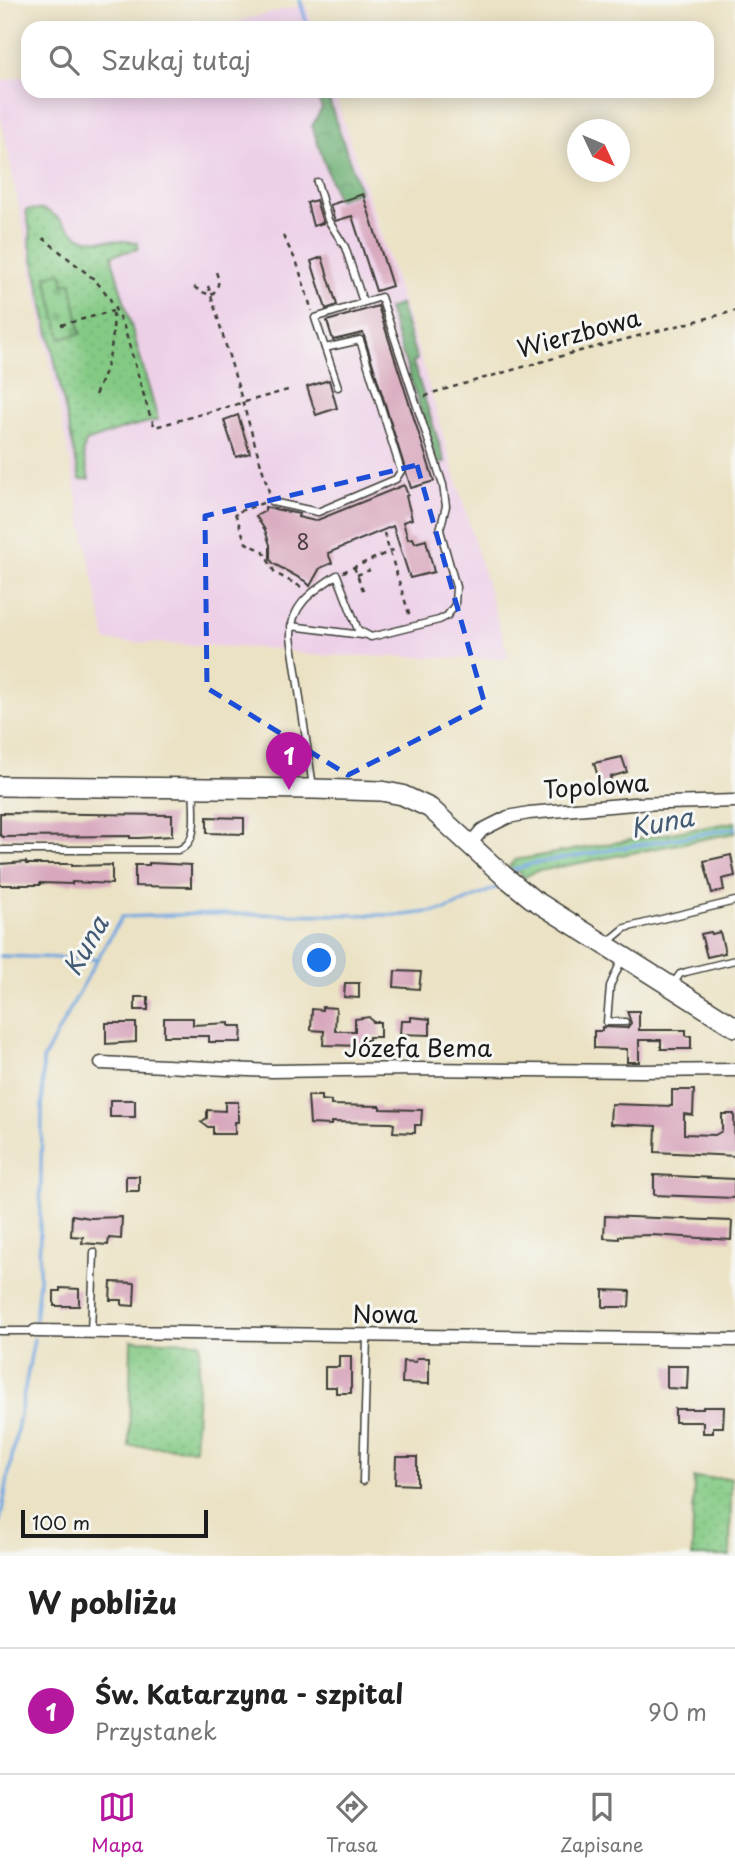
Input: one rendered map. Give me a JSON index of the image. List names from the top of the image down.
{
  "streets": {
    "street": ["Topolowa", "Józefa Bema", "Nowa"],
    "path": ["Wierzbowa"]
  },
  "water": ["Kuna"],
  "house_numbers": ["8"],
  "scale_bar": "100 m",
  "north": "bottom right",
  "page": {
    "search": "Szukaj tutaj",
    "pins": "1",
    "scale": "100 m",
    "heading": "W pobliżu",
    "list": [
      {
        "mark": "1",
        "name": "Św. Katarzyna - szpital",
        "note": "Przystanek",
        "value": "90 m"
      }
    ],
    "nav": ["Mapa", "Trasa", "Zapisane"]
  }
}
